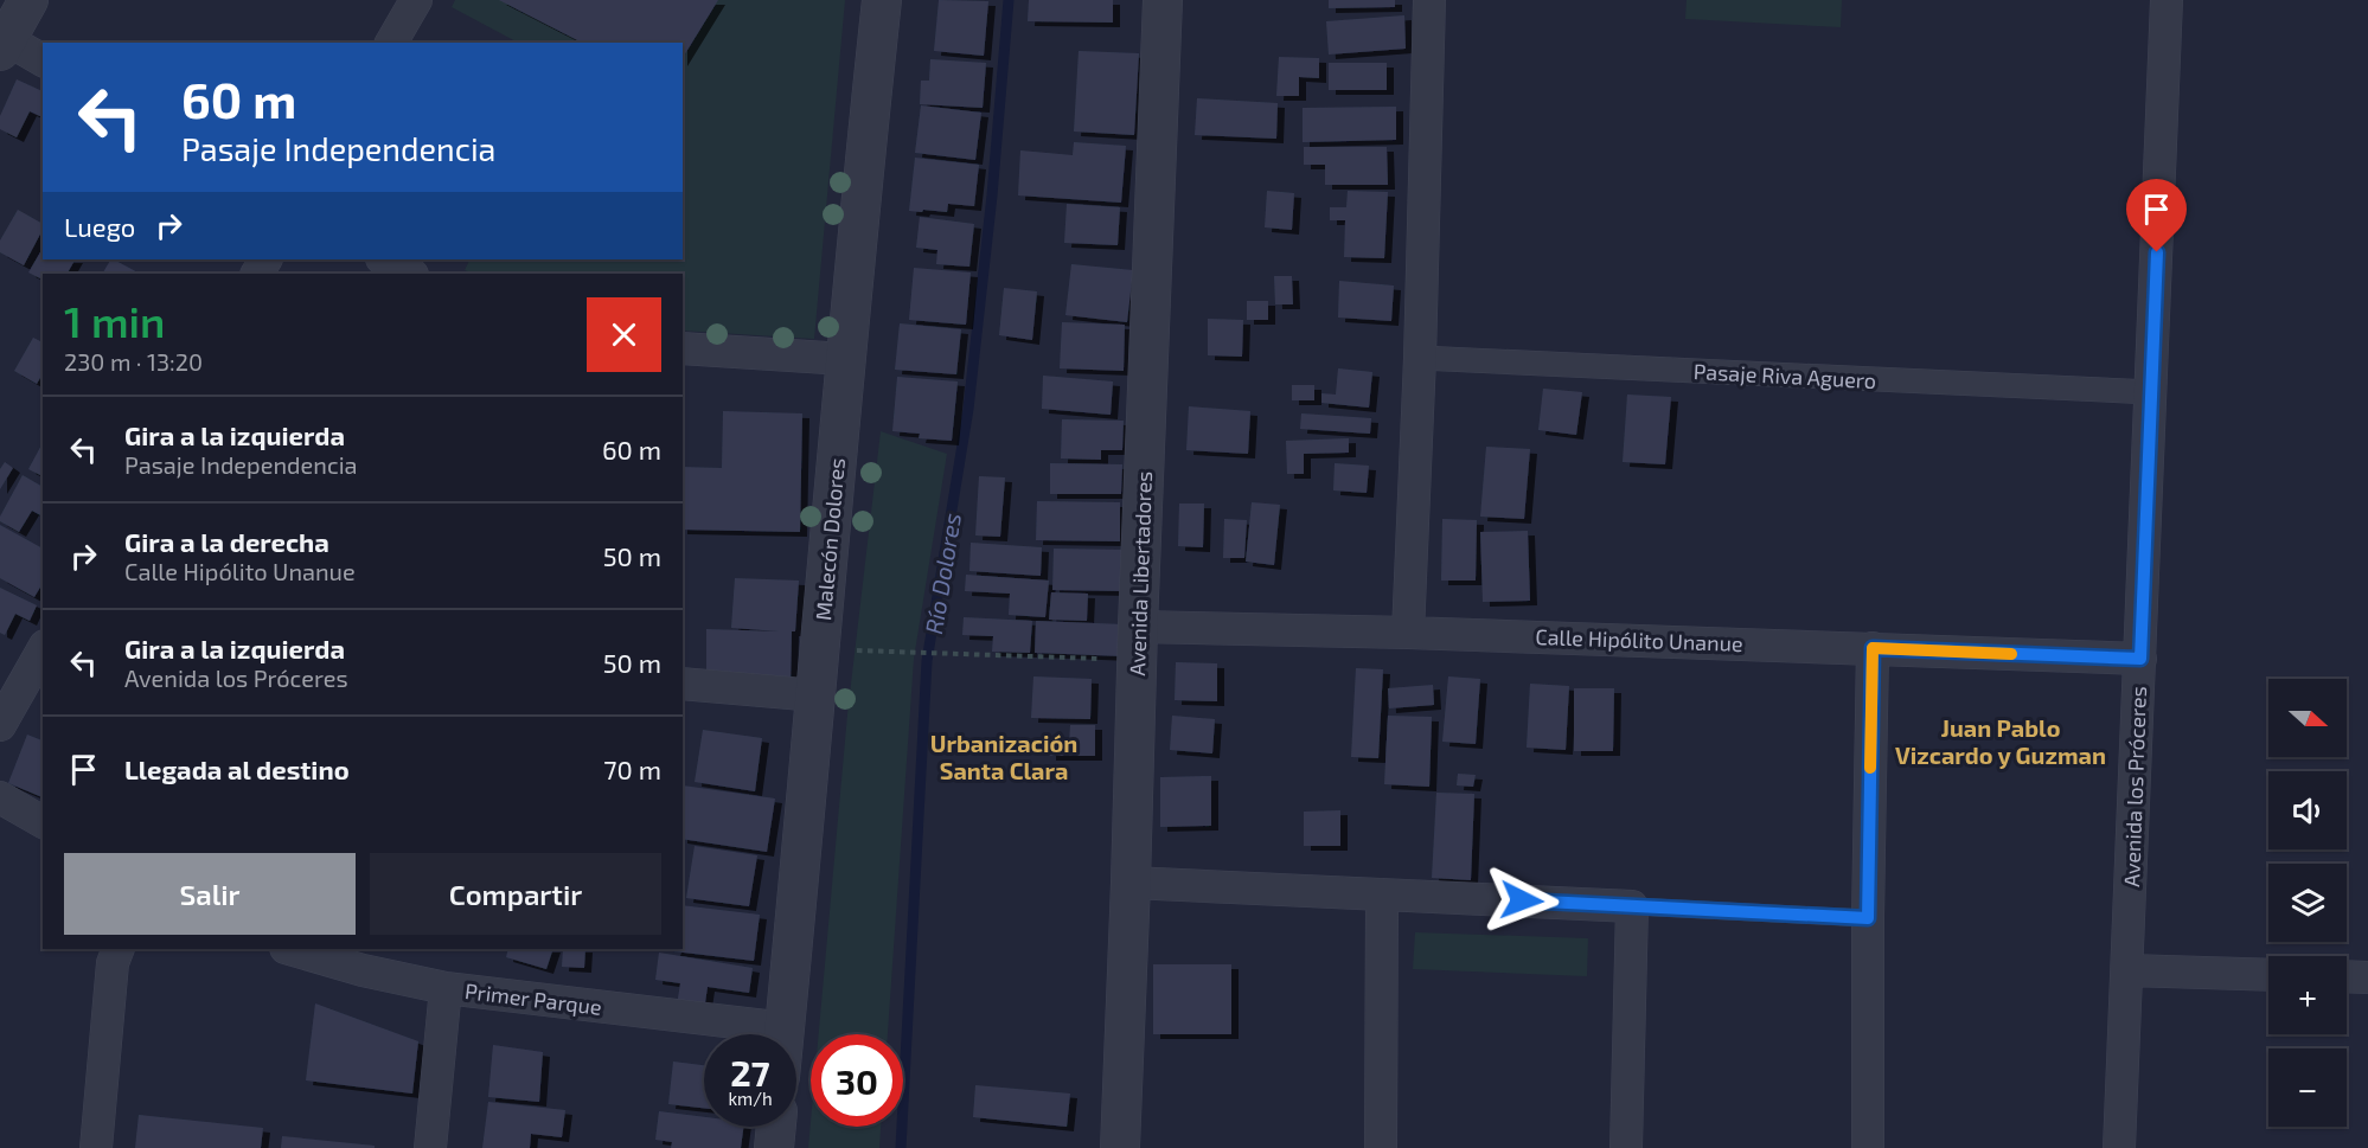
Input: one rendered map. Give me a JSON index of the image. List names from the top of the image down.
{
  "streets": {
    "street": [
      "Pasaje Riva Aguero",
      "Malecón Dolores",
      "Avenida Libertadores",
      "Calle Hipólito Unanue",
      "Avenida los Próceres",
      "Primer Parque"
    ]
  },
  "crossings": [
    ["Pasaje Riva Aguero", "Avenida los Próceres"],
    ["Malecón Dolores", "Primer Parque"],
    ["Avenida Libertadores", "Calle Hipólito Unanue"],
    ["Calle Hipólito Unanue", "Avenida los Próceres"]
  ],
  "districts": ["Juan Pablo Vizcardo y Guzman", "Urbanización Santa Clara"],
  "water": ["Río Dolores"],
  "north": "right",
  "page": {
    "turn": ["60 m", "Pasaje Independencia"],
    "then": "Luego",
    "heading": ["1 min", "230 m · 13:20"],
    "list": [
      {
        "name": "Gira a la izquierda",
        "note": "Pasaje Independencia",
        "value": "60 m"
      },
      {
        "name": "Gira a la derecha",
        "note": "Calle Hipólito Unanue",
        "value": "50 m"
      },
      {
        "name": "Gira a la izquierda",
        "note": "Avenida los Próceres",
        "value": "50 m"
      },
      {
        "name": "Llegada al destino",
        "value": "70 m"
      }
    ],
    "map_buttons": ["+", "−"],
    "buttons": ["Salir", "Compartir"],
    "speed": "27 km/h",
    "limit": "30"
  }
}
